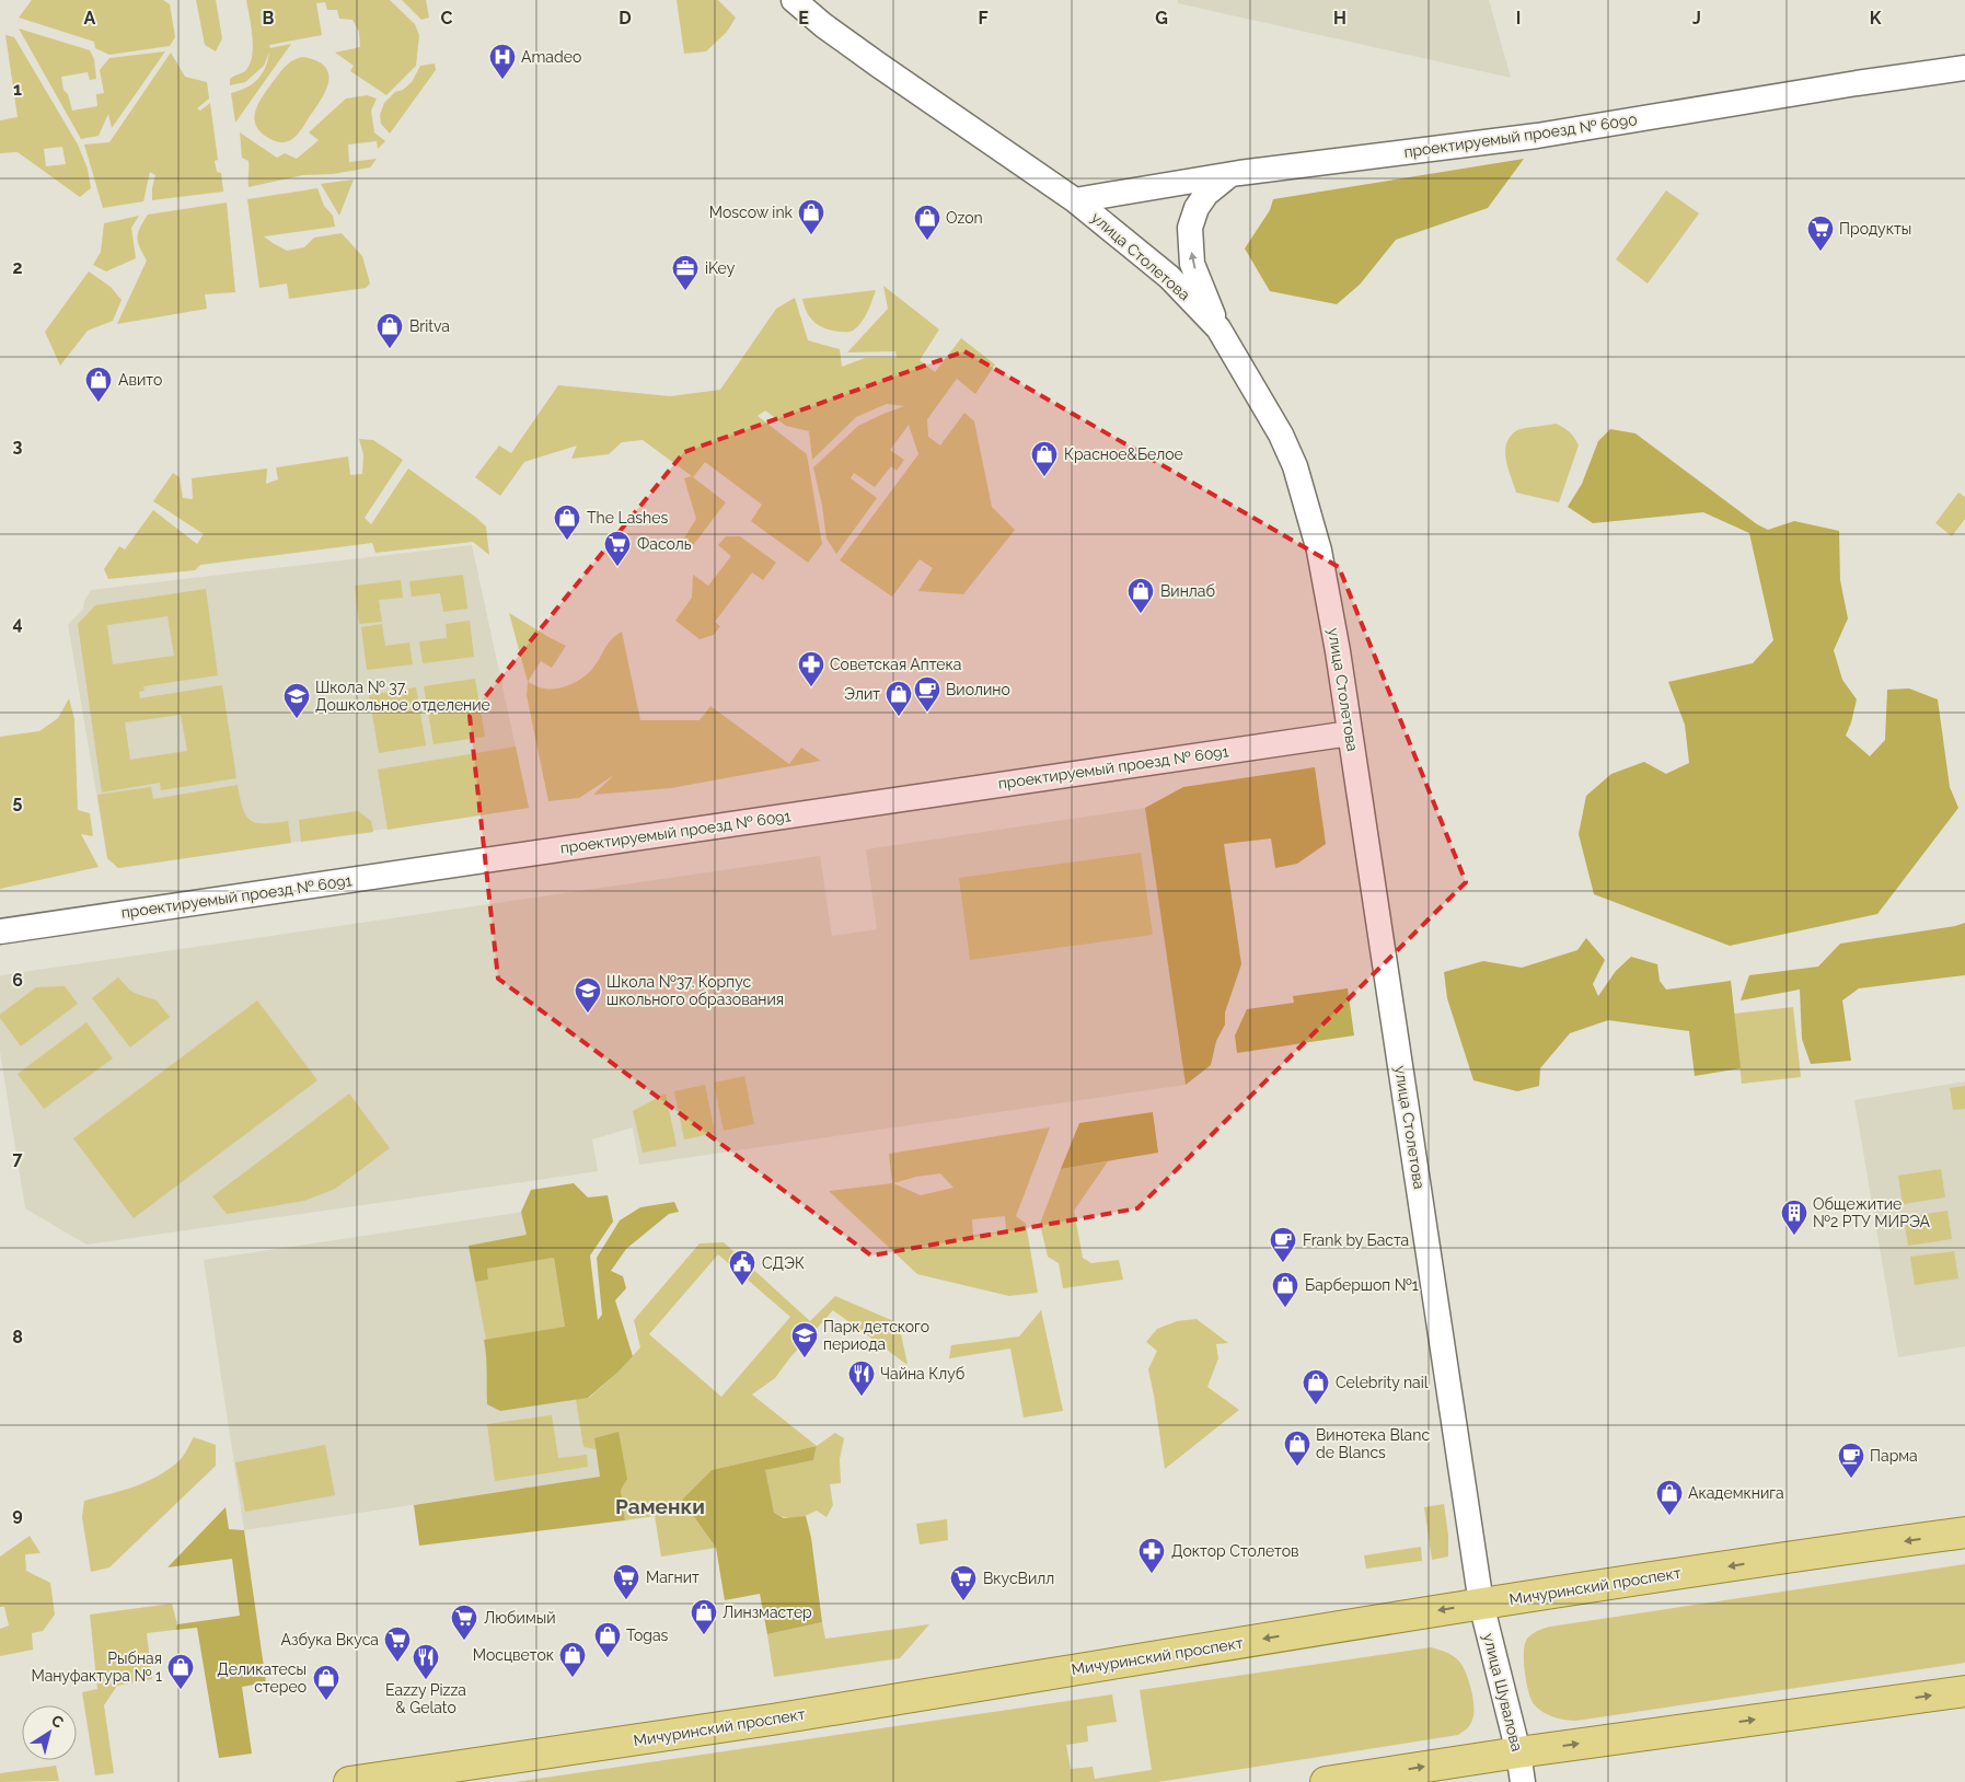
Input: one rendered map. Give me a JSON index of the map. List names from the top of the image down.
{
  "streets": {
    "main road": ["Мичуринский проспект"],
    "street": [
      "проектируемый проезд № 6090",
      "улица Столетова",
      "проектируемый проезд № 6091",
      "улица Шувалова"
    ]
  },
  "crossings": [
    ["проектируемый проезд № 6090", "улица Столетова"],
    ["улица Столетова", "проектируемый проезд № 6091"],
    ["улица Столетова", "Мичуринский проспект"],
    ["улица Столетова", "улица Шувалова"],
    ["Мичуринский проспект", "улица Шувалова"]
  ],
  "districts": ["Раменки"],
  "places": {
    "hospital": ["Amadeo"],
    "shop": [
      "Moscow ink",
      "Ozon",
      "Britva",
      "Авито",
      "Красное&Белое",
      "The Lashes",
      "Винлаб",
      "Элит",
      "Барбершоп №1",
      "Celebrity nail",
      "Винотека Blanc de Blancs",
      "Академкнига",
      "Линзмастер",
      "Togas",
      "Мосцветок",
      "Рыбная Мануфактура № 1",
      "Деликатесы стерео"
    ],
    "supermarket": [
      "Продукты",
      "Фасоль",
      "Магнит",
      "ВкусВилл",
      "Любимый",
      "Азбука Вкуса"
    ],
    "office": ["iKey"],
    "pharmacy": ["Советская Аптека", "Доктор Столетов"],
    "cafe": ["Виолино", "Frank by Баста", "Парма"],
    "school or university": ["Школа № 37. Дошкольное отделение", "Школа №37. Корпус школьного образования", "Парк детского периода"],
    "building": ["Общежитие №2 РТУ МИРЭА"],
    "public building": ["СДЭК"],
    "restaurant": ["Чайна Клуб", "Eazzy Pizza & Gelato"]
  },
  "north": "top right",
  "grid": {
    "columns": [
      "A",
      "B",
      "C",
      "D",
      "E",
      "F",
      "G",
      "H",
      "I",
      "J",
      "K"
    ],
    "rows": [
      "1",
      "2",
      "3",
      "4",
      "5",
      "6",
      "7",
      "8",
      "9"
    ]
  }
}
